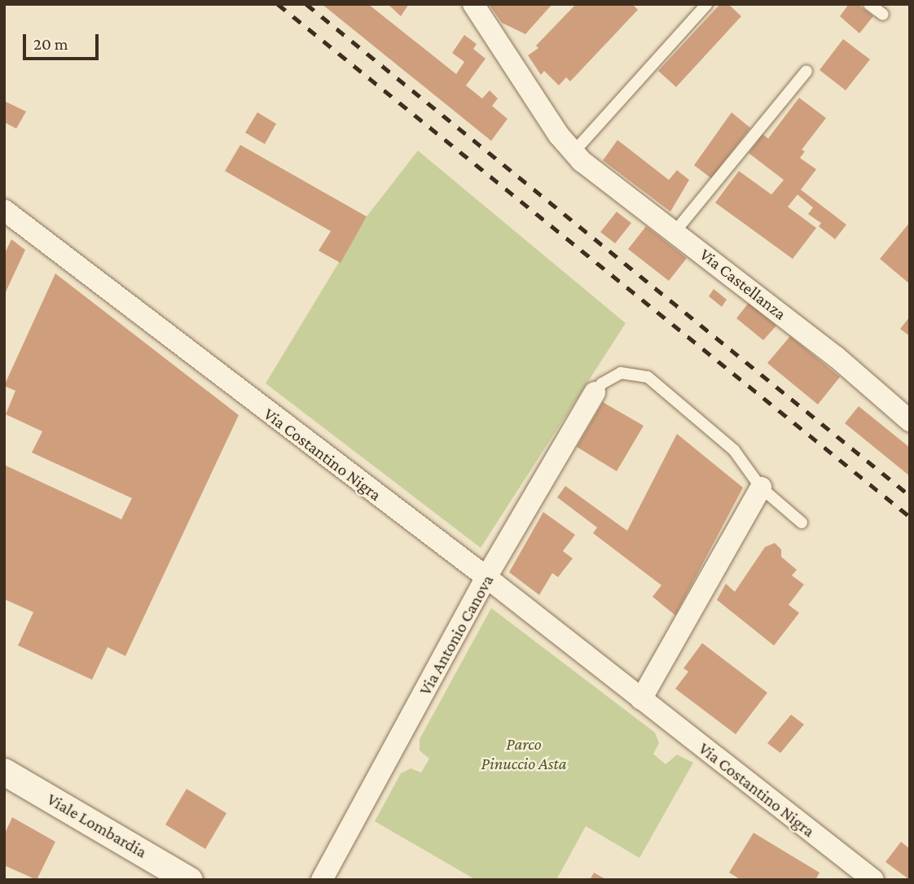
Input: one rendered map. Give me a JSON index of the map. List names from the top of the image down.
{
  "streets": {
    "street": [
      "Via Castellanza",
      "Via Costantino Nigra",
      "Via Antonio Canova",
      "Viale Lombardia"
    ]
  },
  "crossings": [
    ["Via Costantino Nigra", "Via Antonio Canova"]
  ],
  "parks": ["Parco Pinuccio Asta"],
  "scale_bar": "20 m"
}
